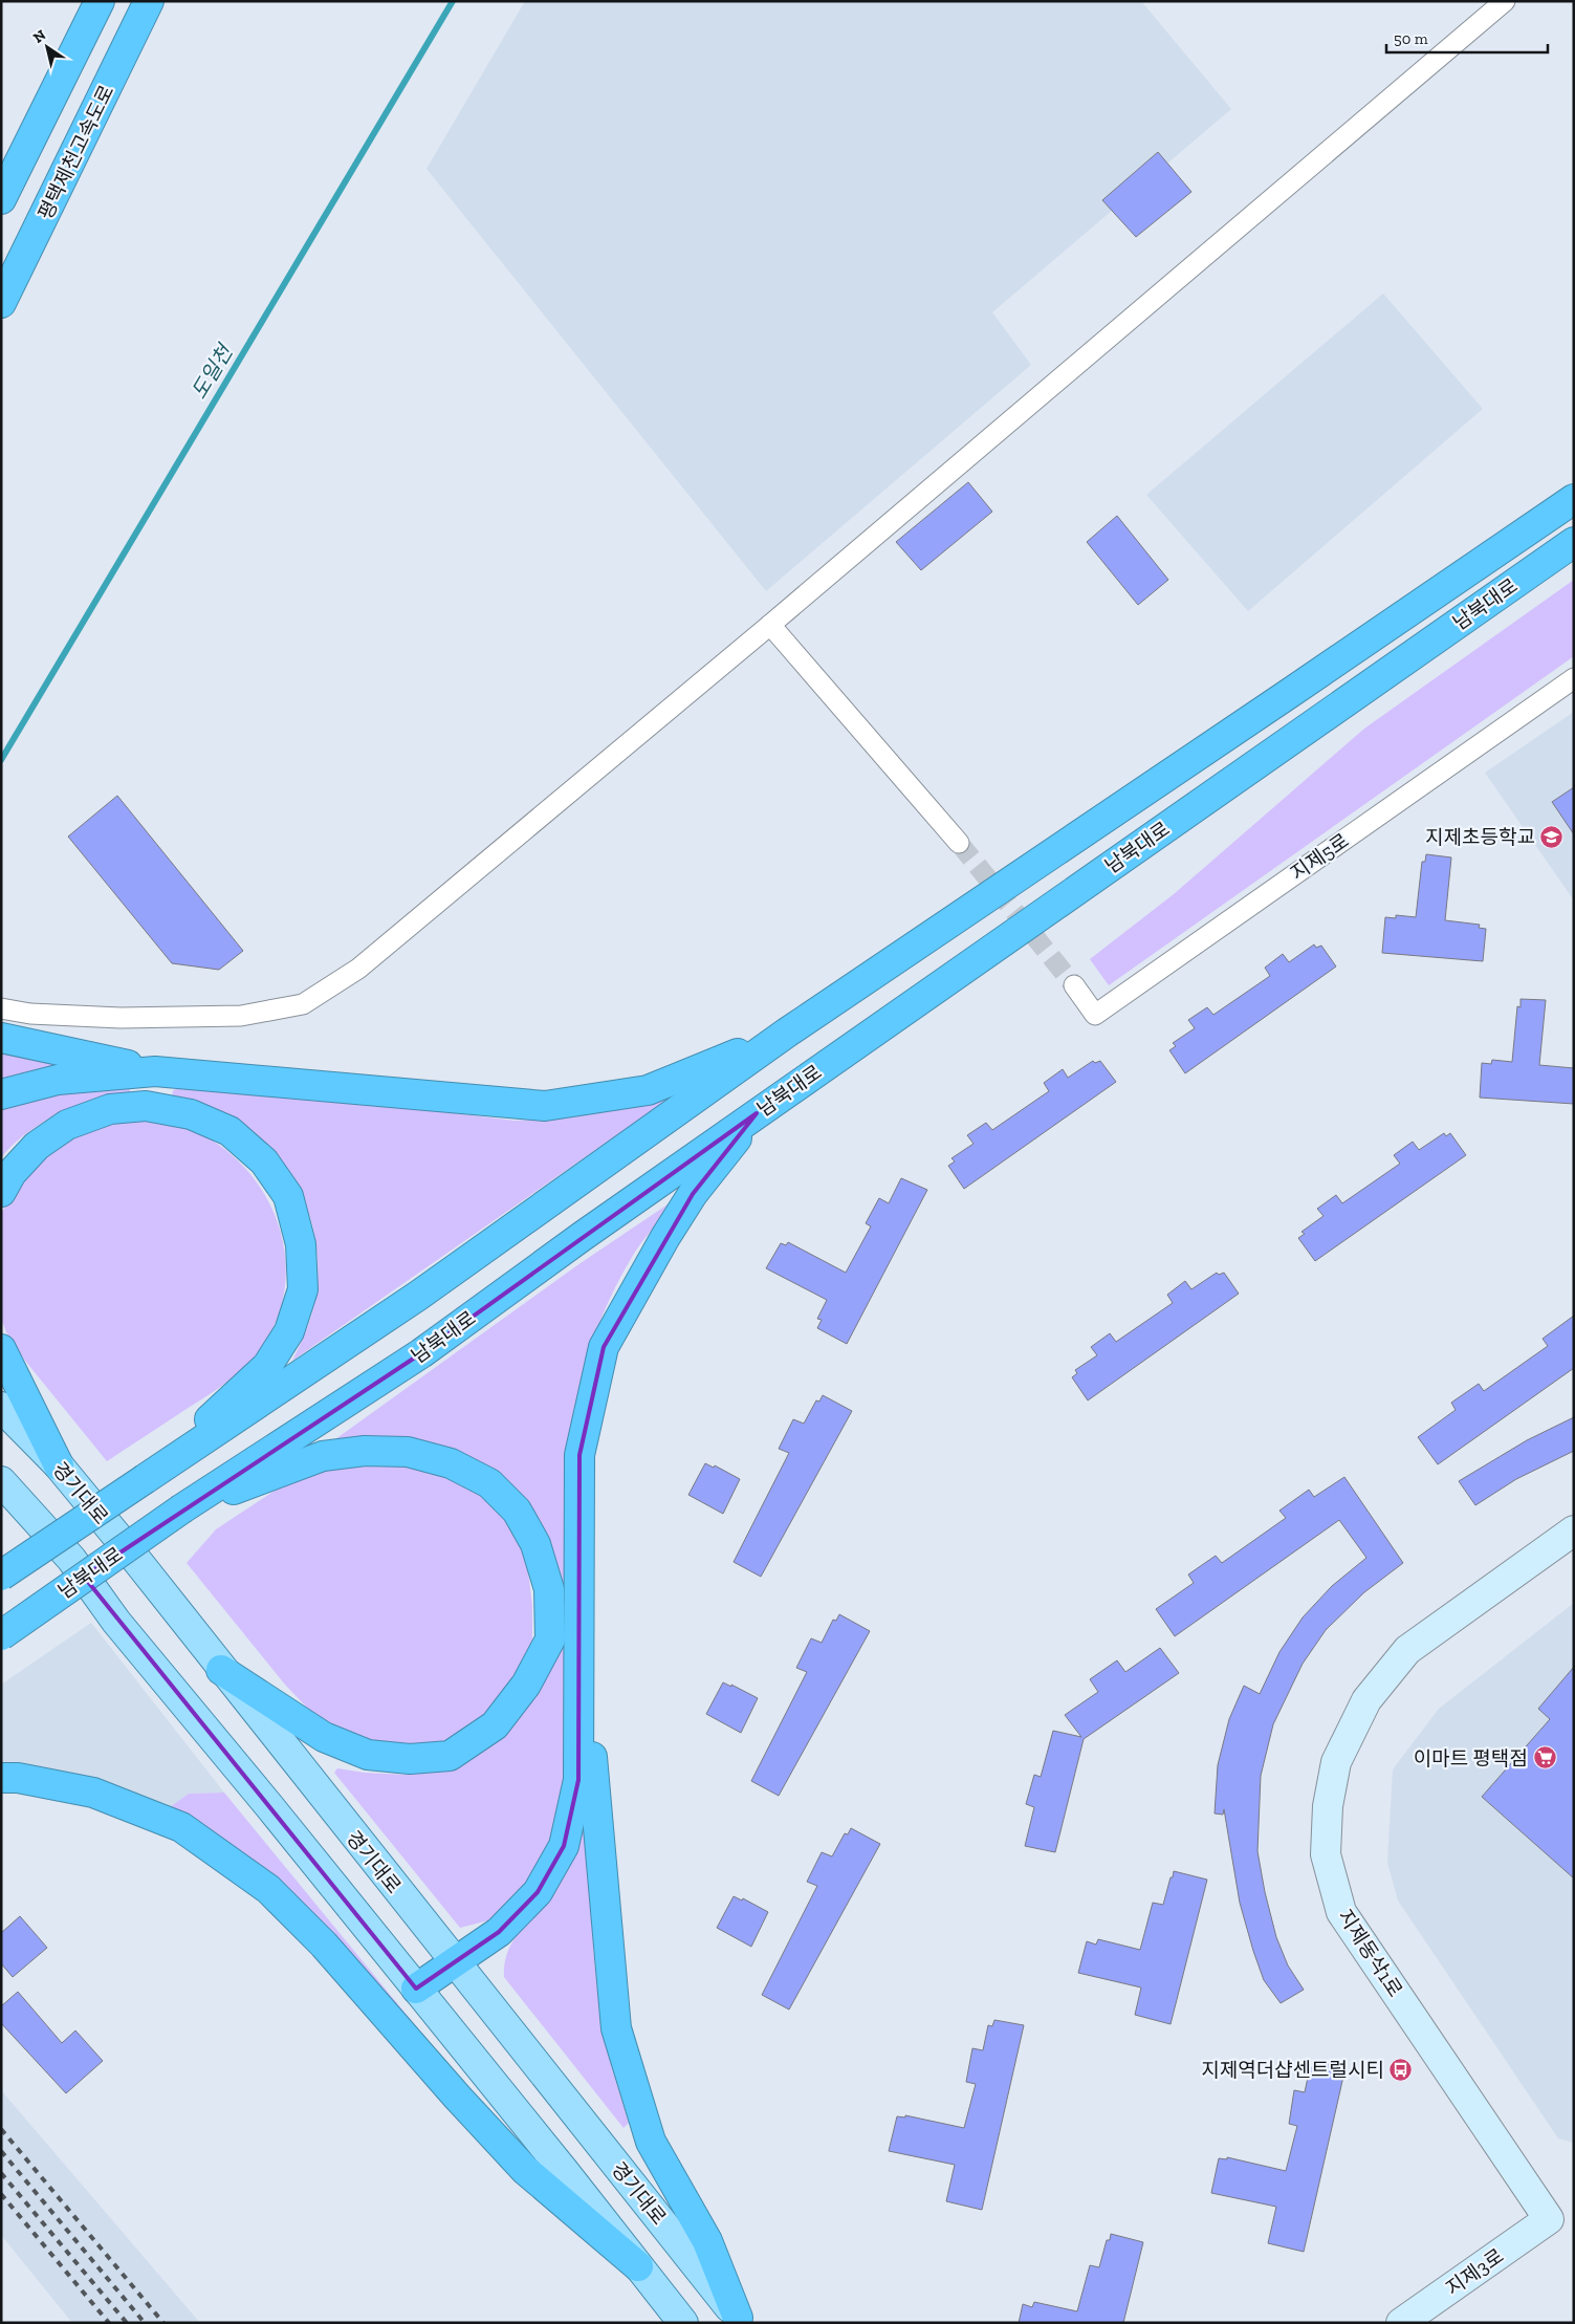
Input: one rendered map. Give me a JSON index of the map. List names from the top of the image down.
{
  "streets": {
    "highway": ["평택제천고속도로", "남북대로"],
    "main road": ["경기대로"],
    "street": ["지제5로", "지제동삭1로", "지제3로"]
  },
  "crossings": [
    ["지제동삭1로", "지제3로"]
  ],
  "water": ["도일천"],
  "places": {
    "school or university": ["지제초등학교"],
    "supermarket": ["이마트 평택점"],
    "bus stop": ["지제역더샵센트럴시티"]
  },
  "scale_bar": "50 m",
  "north": "top left"
}
